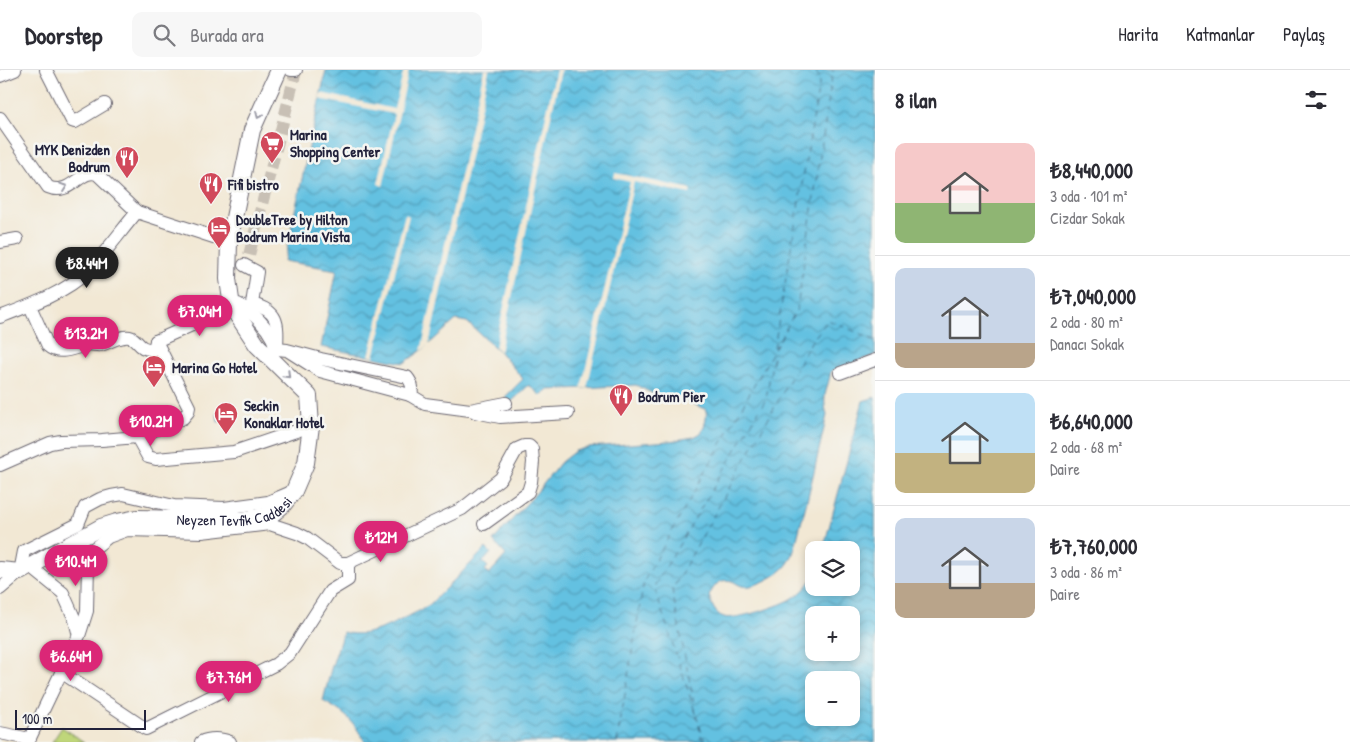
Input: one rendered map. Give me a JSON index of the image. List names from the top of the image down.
{
  "streets": {
    "main road": ["Neyzen Tevfik Caddesi"]
  },
  "places": {
    "supermarket": ["Marina Shopping Center"],
    "restaurant": ["MYK Denizden Bodrum", "Fifi bistro", "Bodrum Pier"],
    "hotel": ["DoubleTree by Hilton Bodrum Marina Vista", "Marina Go Hotel", "Seckin Konaklar Hotel"]
  },
  "scale_bar": "100 m",
  "page": {
    "header": "Doorstep",
    "search": "Burada ara",
    "nav": ["Harita", "Katmanlar", "Paylaş"],
    "heading": "8 ilan",
    "list": [
      {
        "name": "₺8,440,000",
        "note": "3 oda · 101 m² · Cizdar Sokak"
      },
      {
        "name": "₺7,040,000",
        "note": "2 oda · 80 m² · Danacı Sokak"
      },
      {
        "name": "₺6,640,000",
        "note": "2 oda · 68 m² · Daire"
      },
      {
        "name": "₺7,760,000",
        "note": "3 oda · 86 m² · Daire"
      }
    ],
    "price": [
      "₺8.44M",
      "₺7.04M",
      "₺13.2M",
      "₺10.2M",
      "₺12M",
      "₺10.4M",
      "₺6.64M",
      "₺7.76M"
    ],
    "map_buttons": ["+", "−"],
    "scale": "100 m"
  }
}
